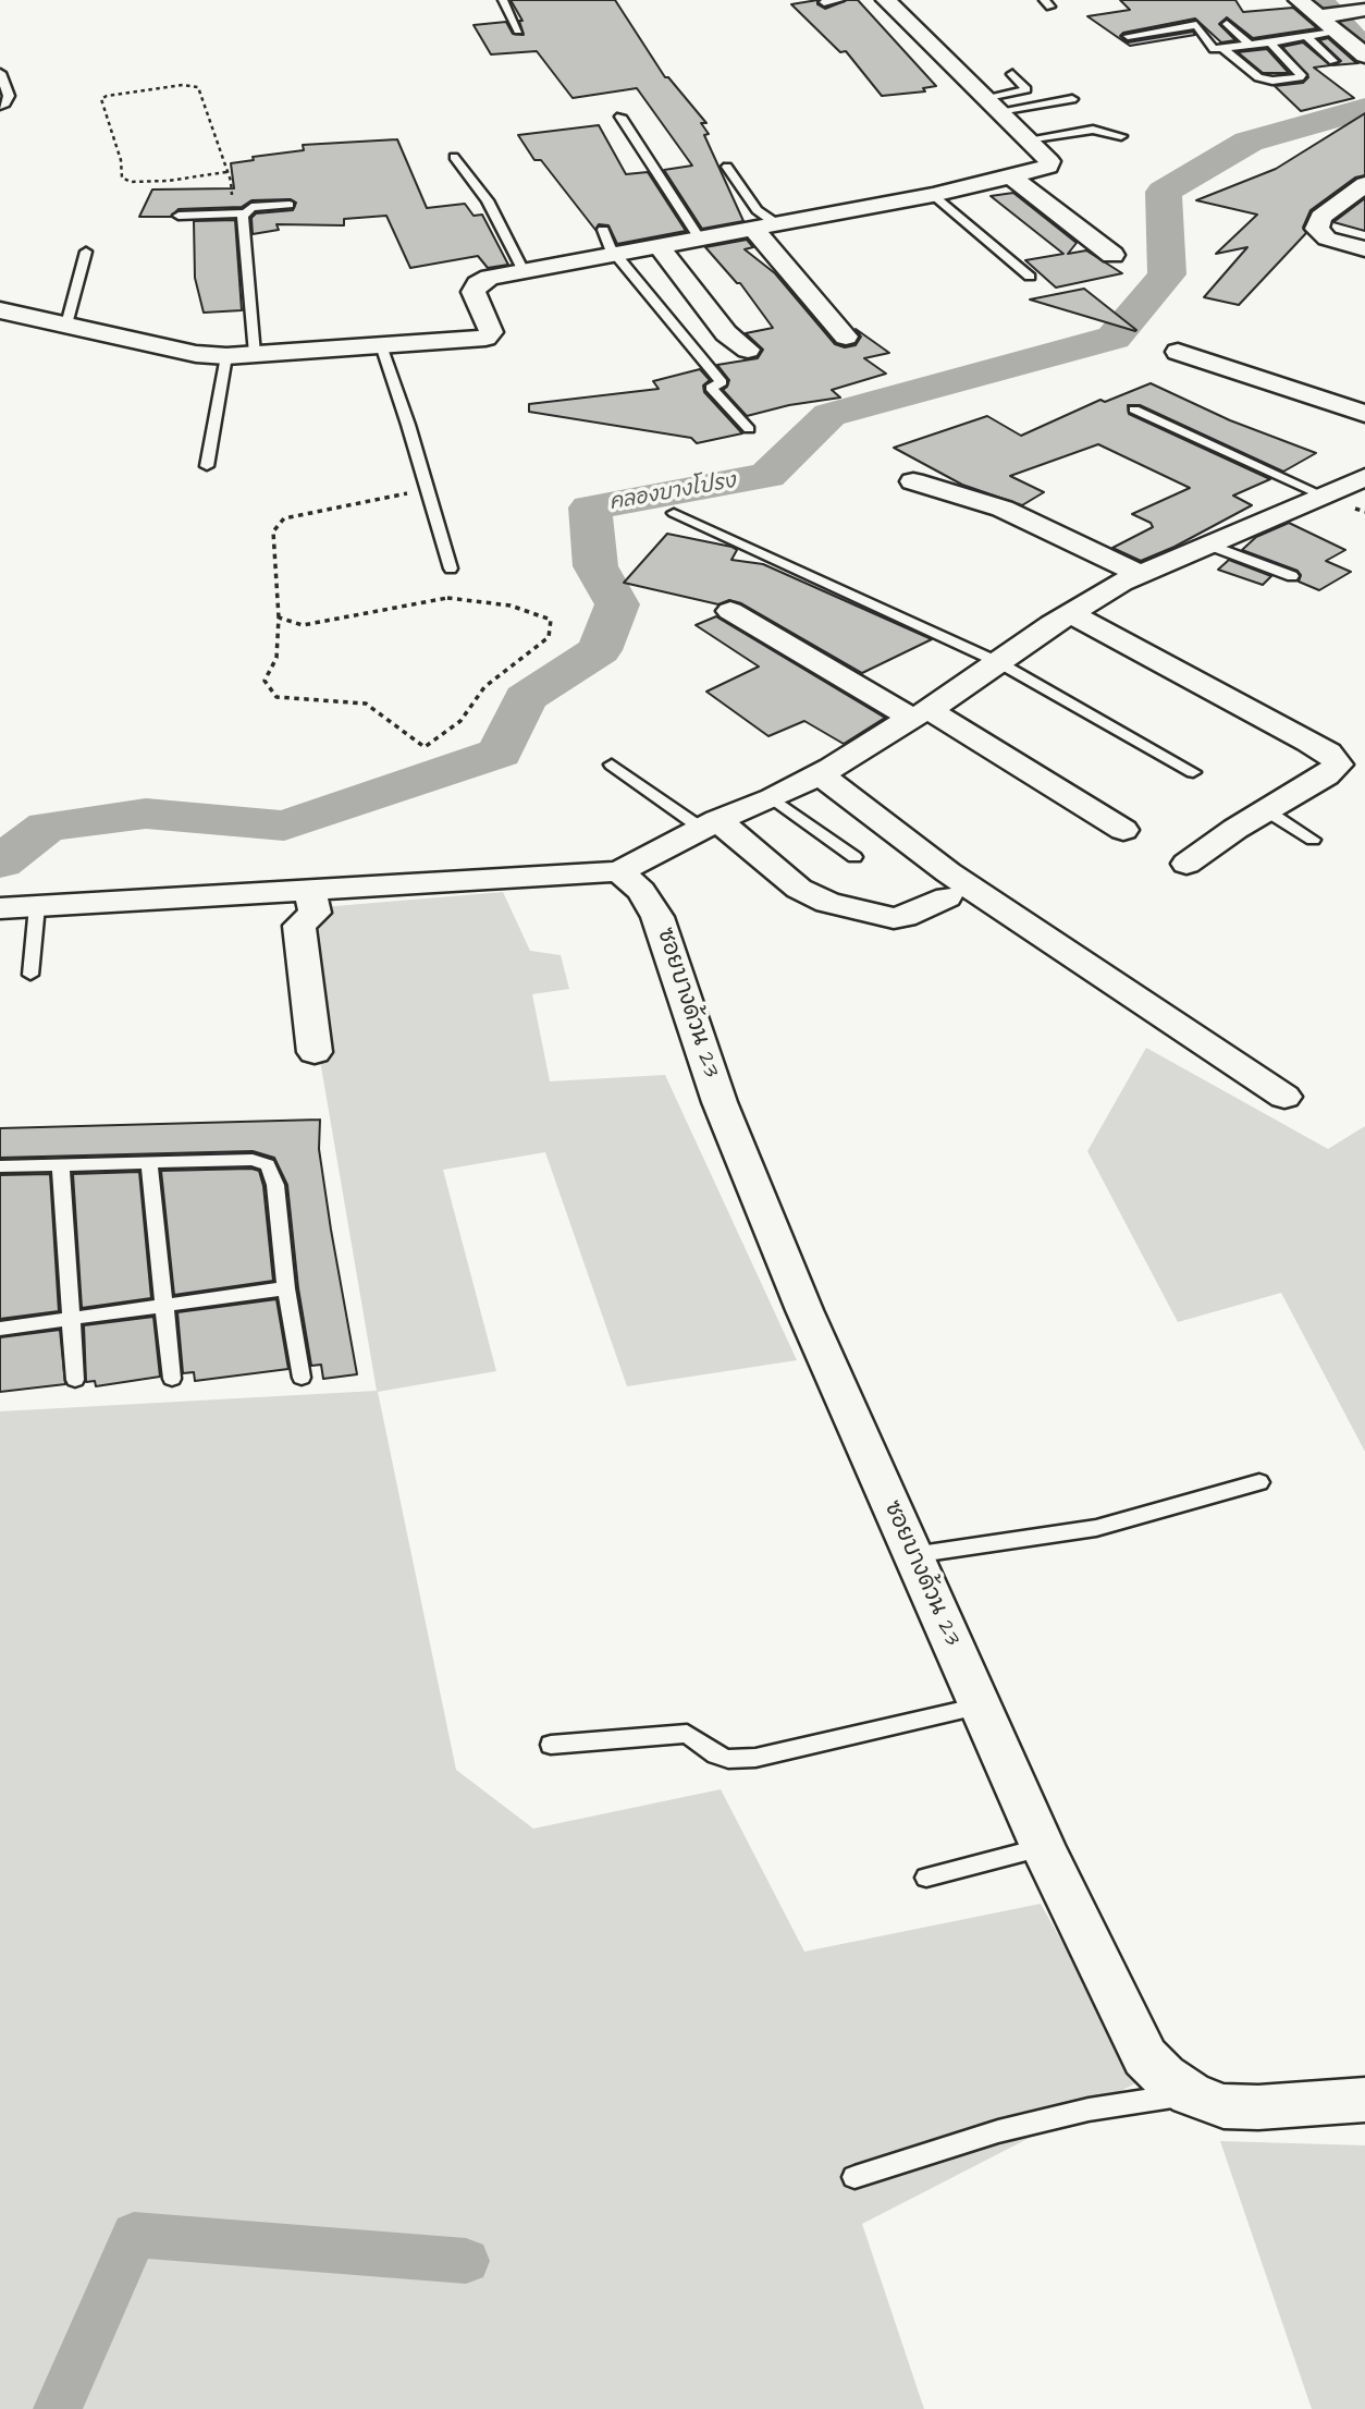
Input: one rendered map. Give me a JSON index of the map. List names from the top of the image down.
{
  "streets": {
    "street": ["ซอยบางด้วน 23"]
  },
  "water": ["คลองบางโปรง"]
}
